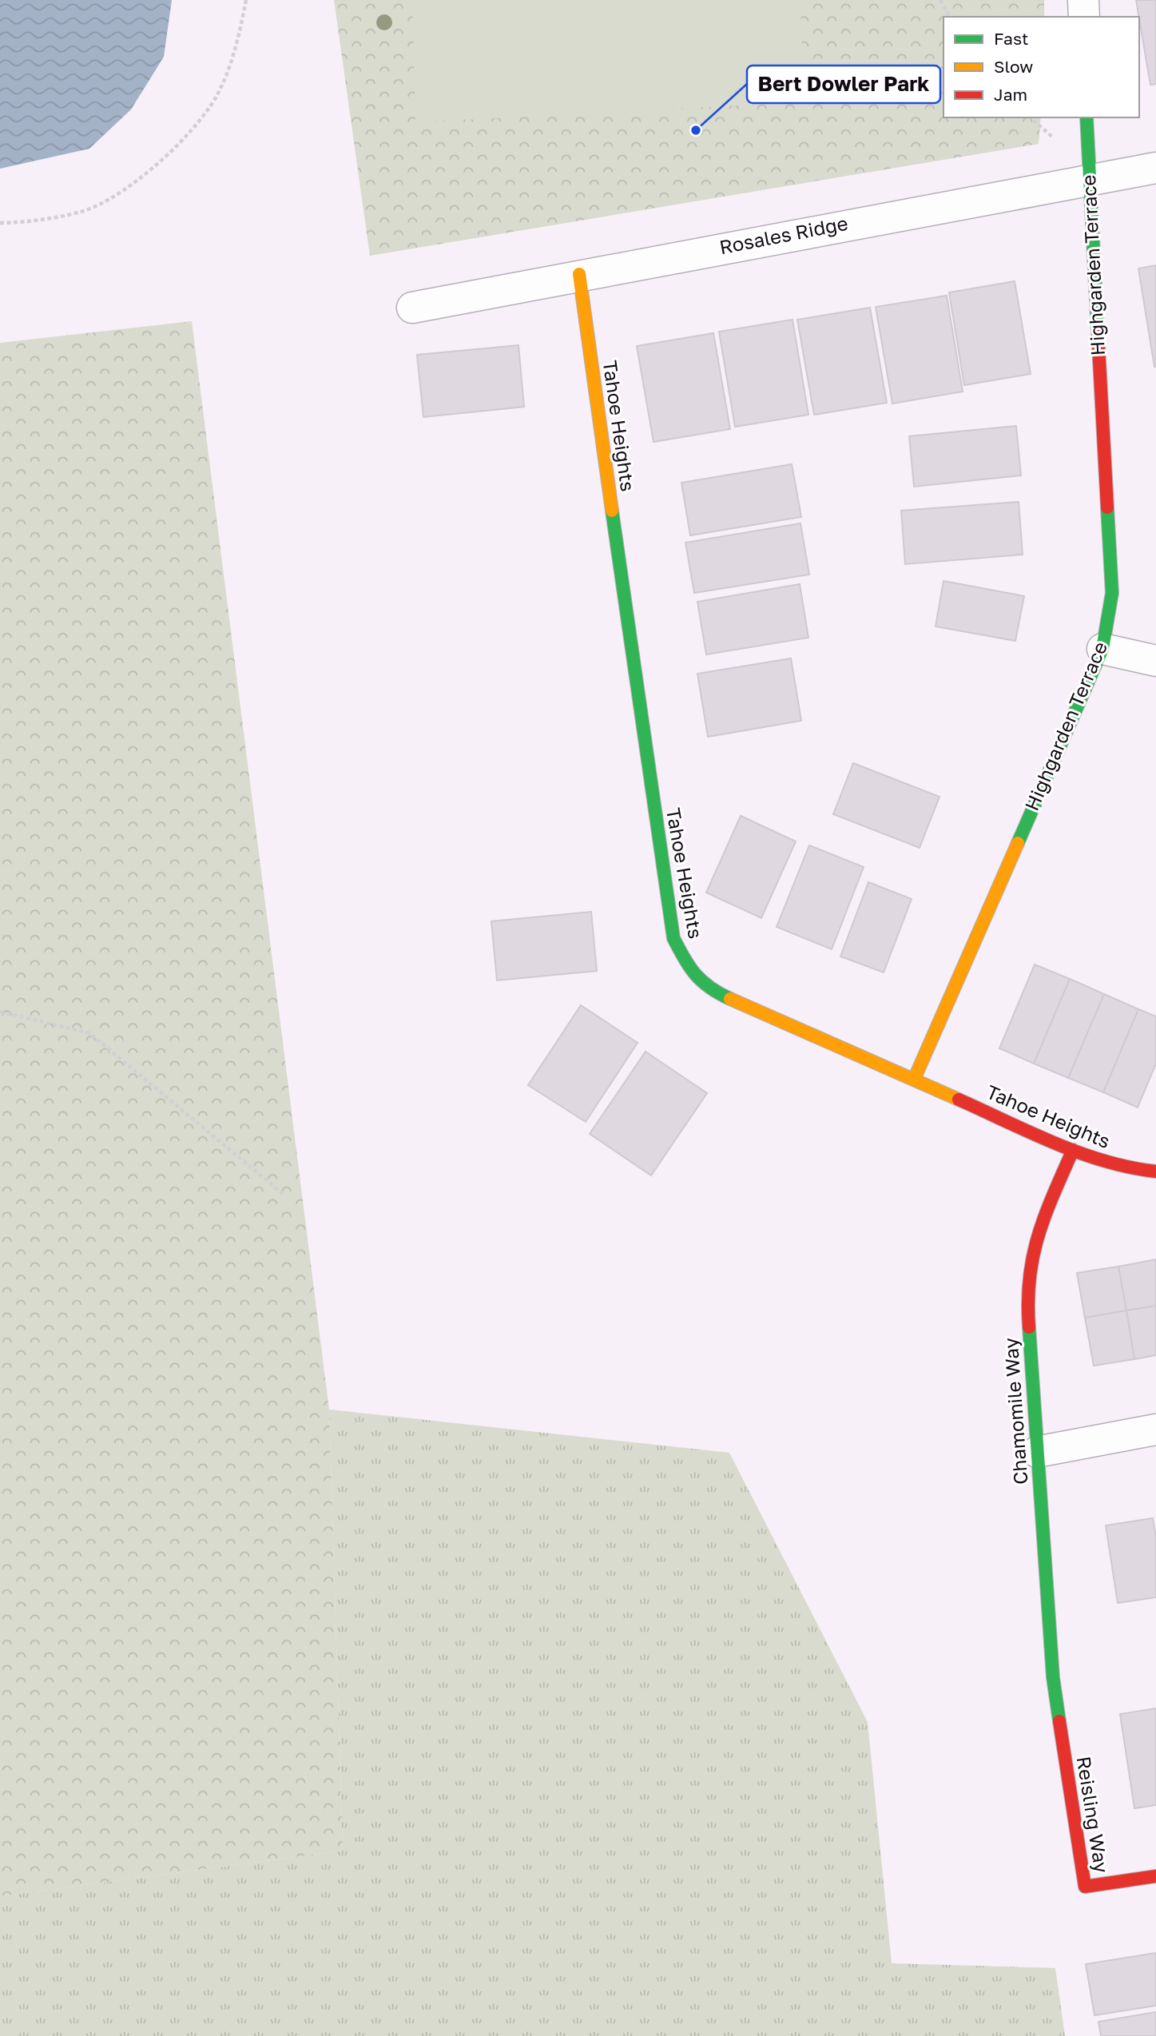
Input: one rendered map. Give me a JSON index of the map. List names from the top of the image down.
{
  "streets": {
    "street": [
      "Rosales Ridge",
      "Highgarden Terrace",
      "Tahoe Heights",
      "Chamomile Way",
      "Reisling Way"
    ]
  },
  "crossings": [
    ["Rosales Ridge", "Highgarden Terrace"],
    ["Rosales Ridge", "Tahoe Heights"],
    ["Highgarden Terrace", "Tahoe Heights"],
    ["Tahoe Heights", "Chamomile Way"],
    ["Chamomile Way", "Reisling Way"]
  ],
  "places": ["Bert Dowler Park"],
  "legend": ["Fast", "Slow", "Jam"]
}
